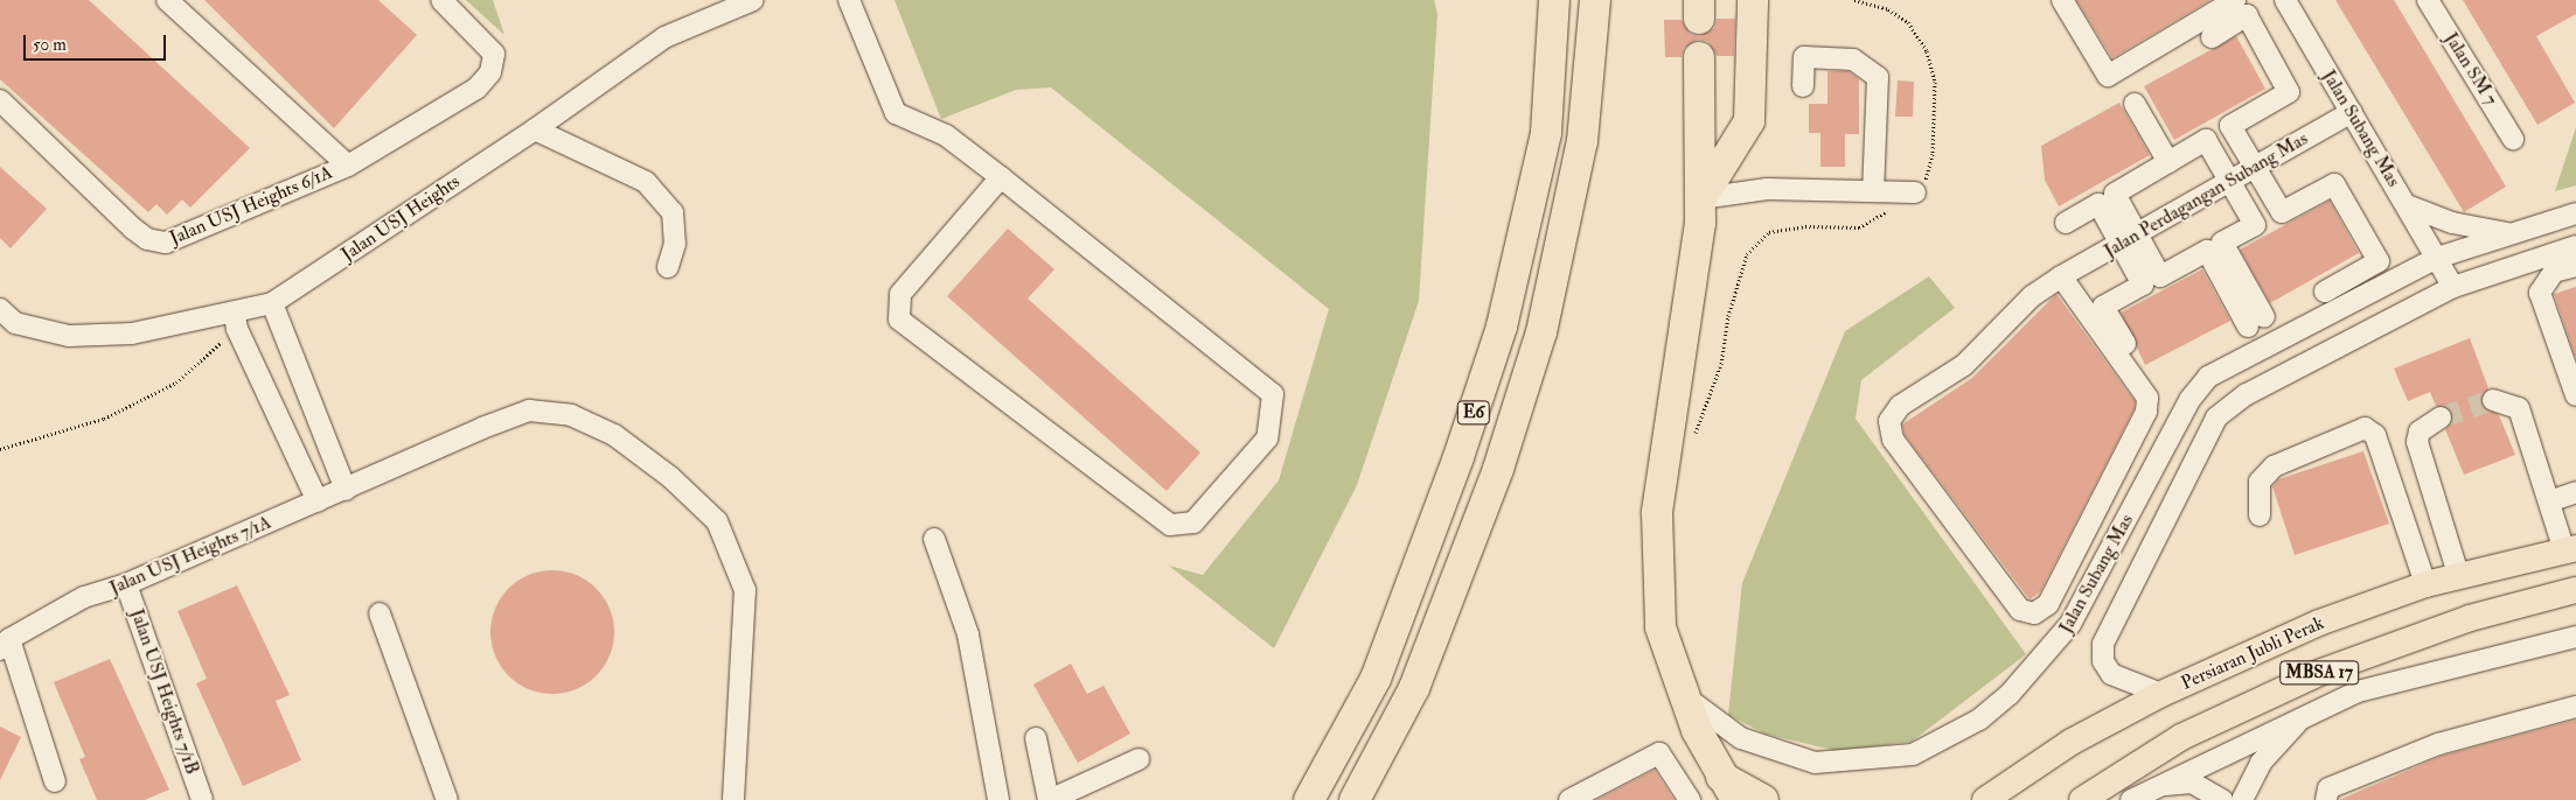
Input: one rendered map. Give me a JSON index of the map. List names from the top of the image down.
{
  "streets": {
    "highway": ["E6"],
    "main road": ["Persiaran Jubli Perak", "MBSA 17"],
    "street": [
      "Jalan SM 7",
      "Jalan Subang Mas",
      "Jalan Perdagangan Subang Mas",
      "Jalan USJ Heights 6/1A",
      "Jalan USJ Heights",
      "Jalan USJ Heights 7/1A",
      "Jalan USJ Heights 7/1B"
    ]
  },
  "crossings": [
    ["Jalan Subang Mas", "Jalan Perdagangan Subang Mas"],
    ["Jalan Subang Mas", "Persiaran Jubli Perak"],
    ["Jalan USJ Heights 7/1A", "Jalan USJ Heights 7/1B"]
  ],
  "scale_bar": "50 m"
}
